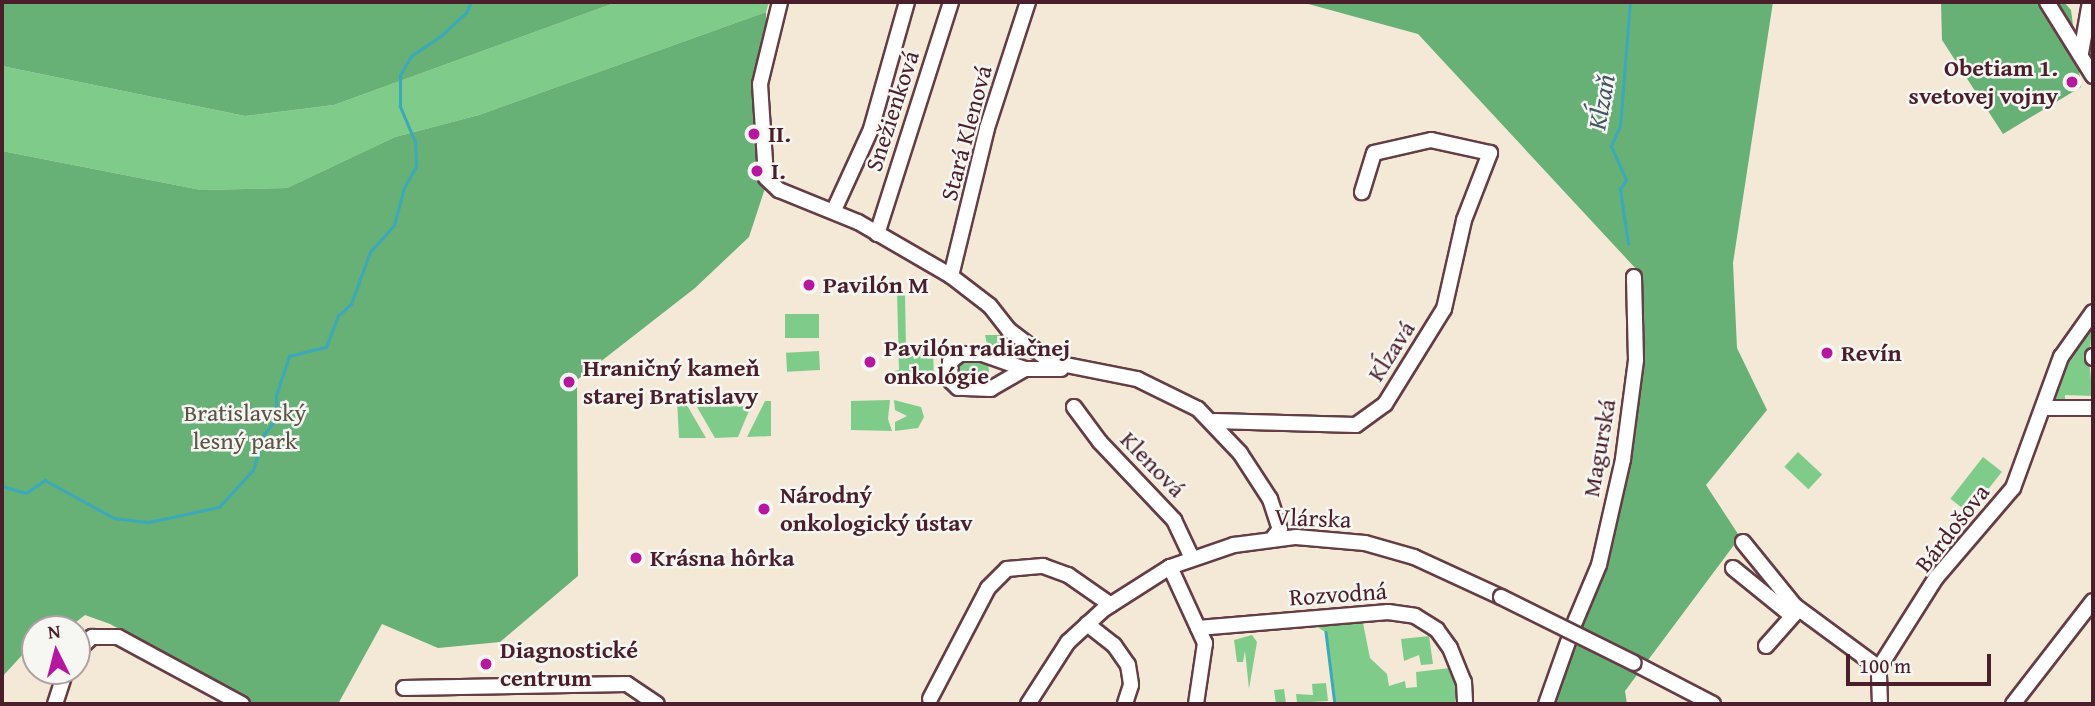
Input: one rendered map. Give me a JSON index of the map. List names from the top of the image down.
{
  "streets": {
    "street": [
      "Snežienková",
      "Stará Klenová",
      "Kĺzavá",
      "Magurská",
      "Klenová",
      "Vlárska",
      "Bárdošova",
      "Rozvodná"
    ]
  },
  "crossings": [
    ["Klenová", "Vlárska"]
  ],
  "water": ["Kĺzaň"],
  "parks": ["Bratislavský lesný park"],
  "places": [
    "Obetiam 1. svetovej vojny",
    "II.",
    "I.",
    "Pavilón M",
    "Revín",
    "Pavilón radiačnej onkológie",
    "Hraničný kameň starej Bratislavy",
    "Národný onkologický ústav",
    "Krásna hôrka",
    "Diagnostické centrum"
  ],
  "scale_bar": "100 m",
  "north": "top"
}
